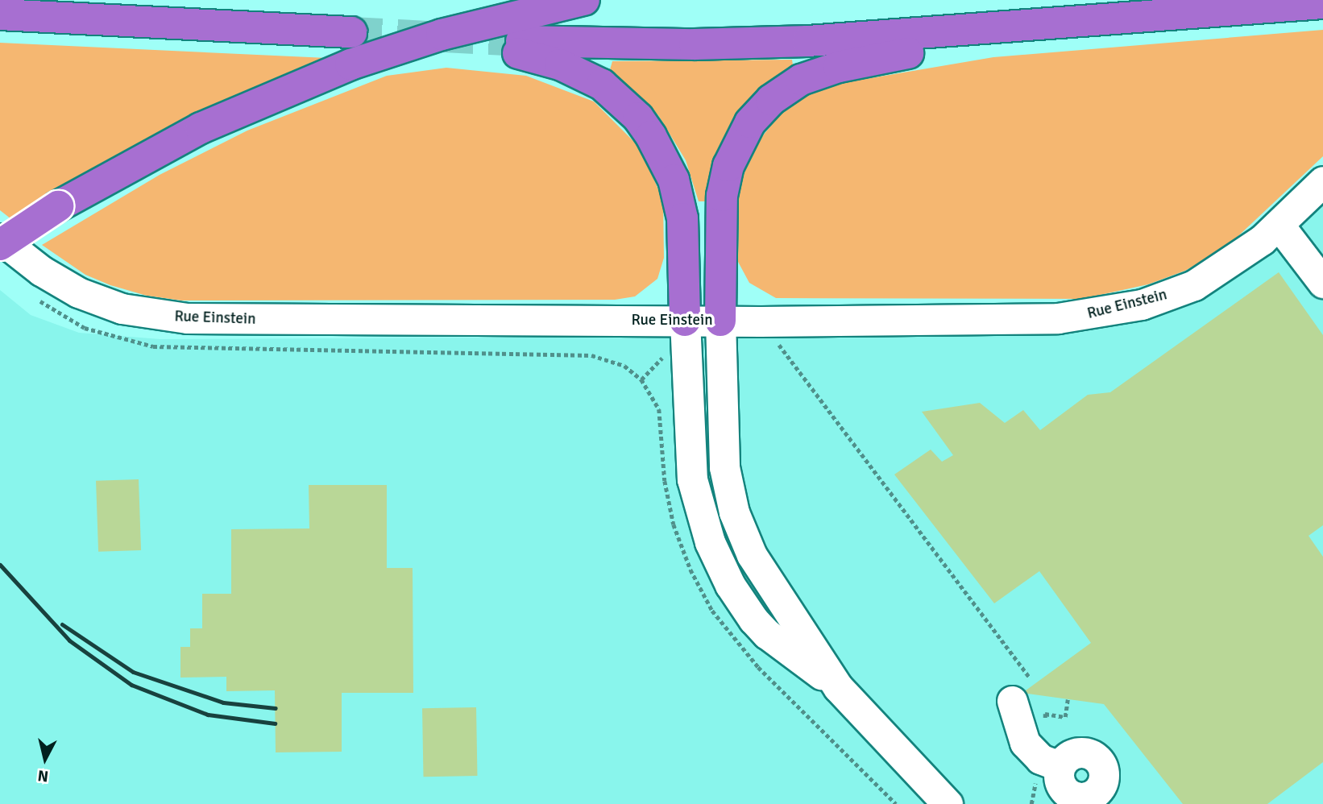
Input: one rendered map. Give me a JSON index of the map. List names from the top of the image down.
{
  "streets": {
    "street": ["Rue Einstein"]
  },
  "north": "bottom"
}
